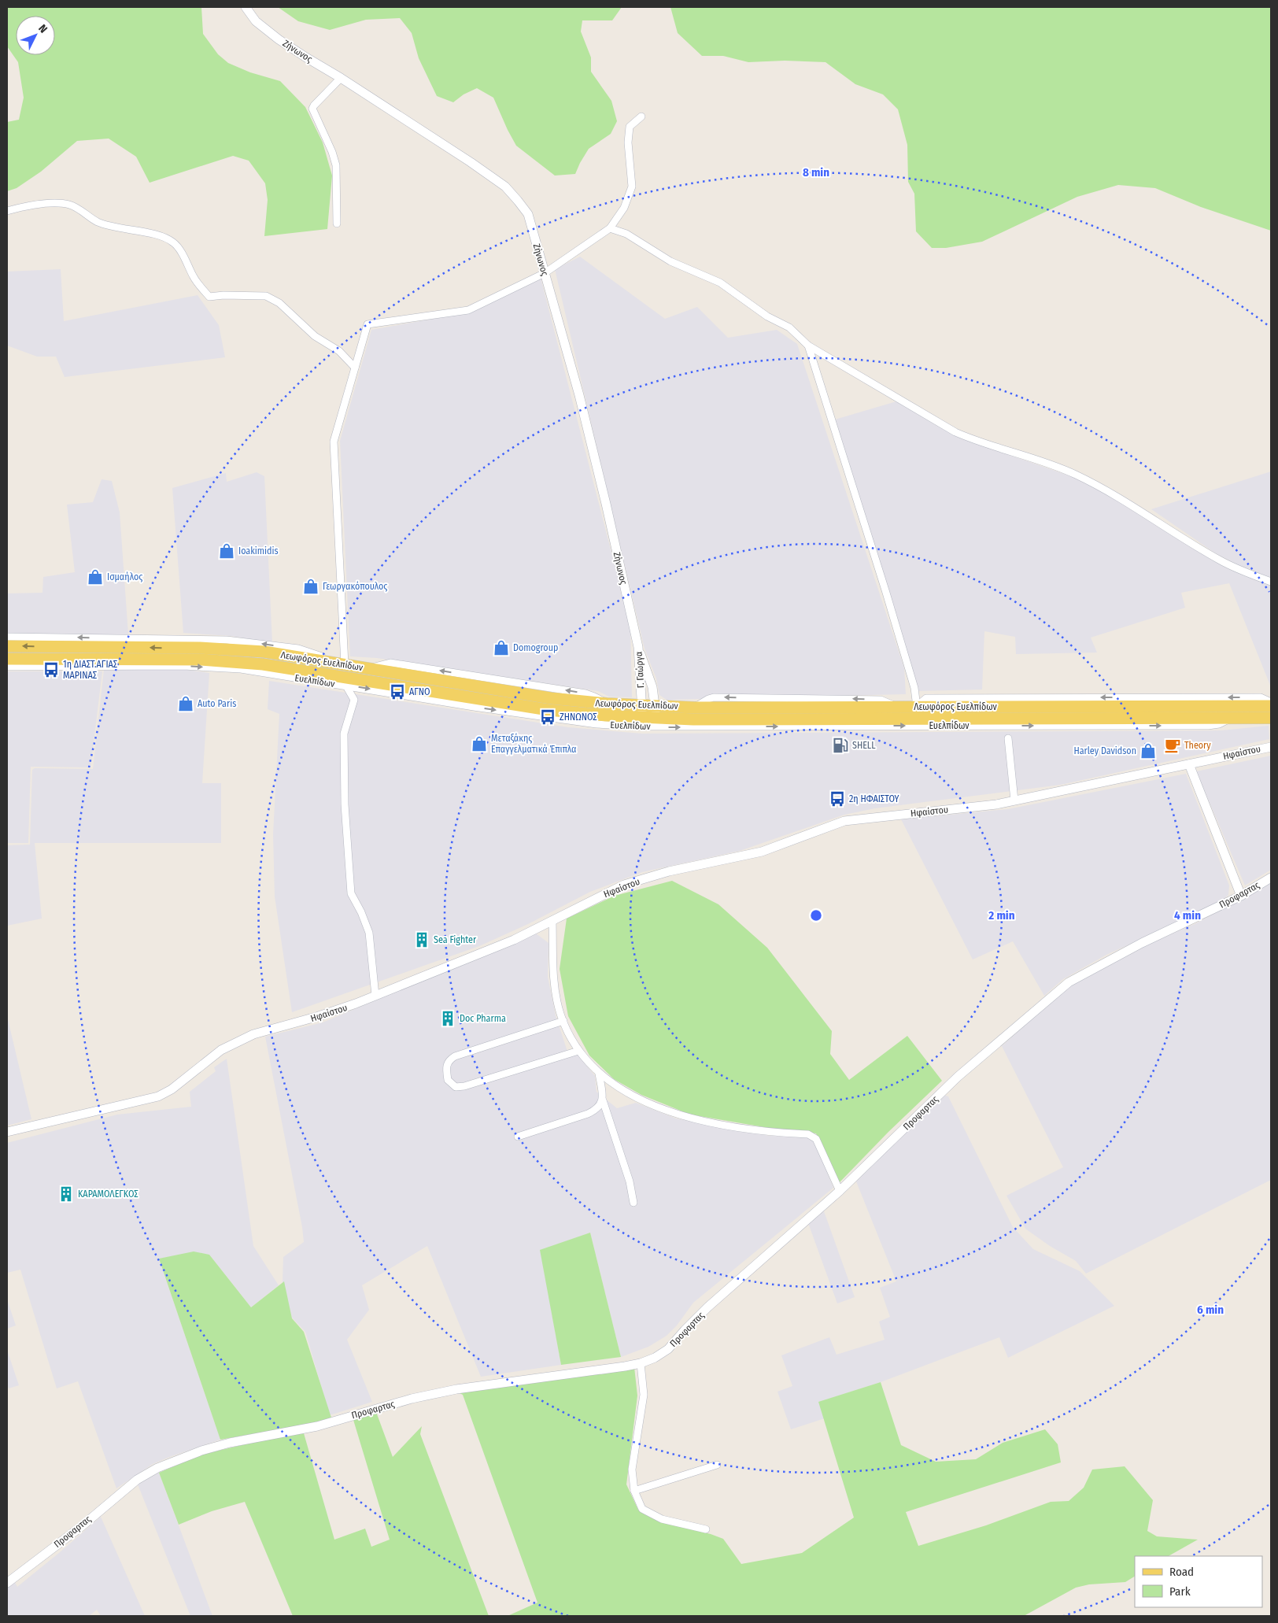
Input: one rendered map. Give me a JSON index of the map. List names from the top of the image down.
{
  "streets": {
    "main road": ["Λεωφόρος Ευελπίδων"],
    "street": [
      "Ζήνωνος",
      "Γ. Γαώργα",
      "Ευελπίδων",
      "Ηφαίστου",
      "Προφαρτας"
    ]
  },
  "crossings": [
    ["Ζήνωνος", "Γ. Γαώργα"],
    ["Λεωφόρος Ευελπίδων", "Γ. Γαώργα"],
    ["Λεωφόρος Ευελπίδων", "Ευελπίδων"]
  ],
  "one_way": ["Ευελπίδων"],
  "places": {
    "shop": [
      "Ioakimidis",
      "Ισμαήλος",
      "Γεωργακόπουλος",
      "Domogroup",
      "Auto Paris",
      "Μεταξάκης Επαγγελματικά Έπιπλα",
      "Harley Davidson"
    ],
    "bus stop": [
      "1η ΔΙΑΣΤ.ΑΓΙΑΣ ΜΑΡΙΝΑΣ",
      "ΑΓΝΟ",
      "ΖΗΝΩΝΟΣ",
      "2η ΗΦΑΙΣΤΟΥ"
    ],
    "fuel station": ["SHELL"],
    "cafe": ["Theory"],
    "building": ["Sea Fighter", "Doc Pharma", "ΚΑΡΑΜΟΛΕΓΚΟΣ"]
  },
  "legend": ["Road", "Park"],
  "north": "top right",
  "rings": [
    "8 min",
    "2 min",
    "4 min",
    "6 min"
  ]
}
